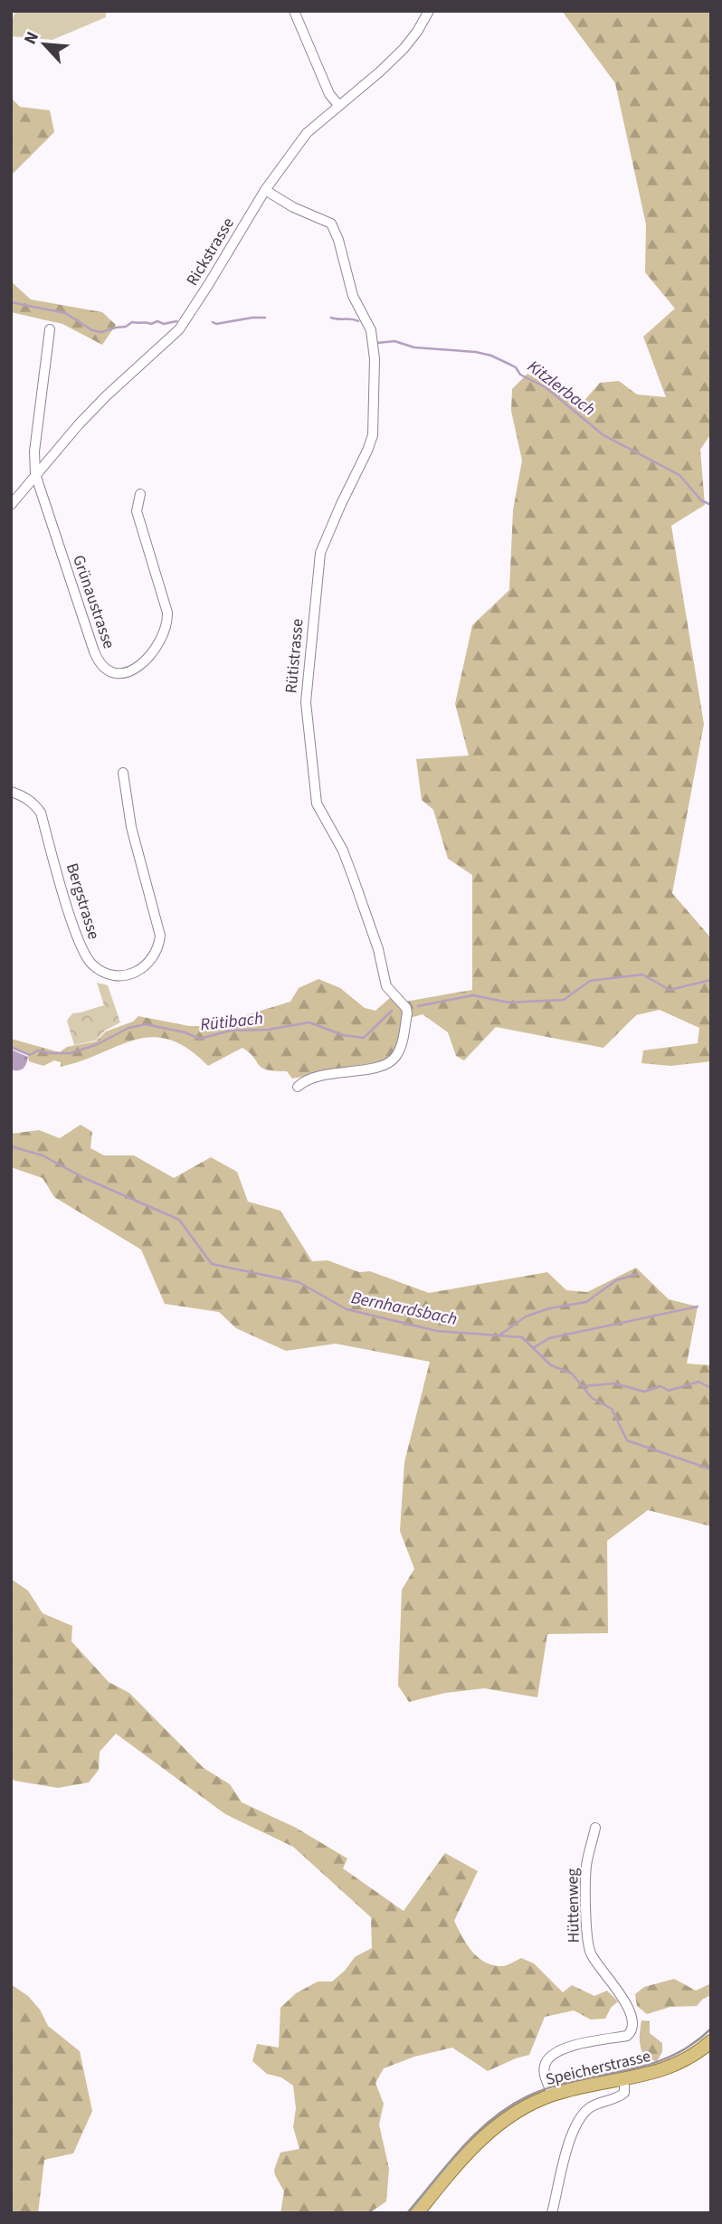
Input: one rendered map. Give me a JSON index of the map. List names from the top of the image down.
{
  "streets": {
    "main road": ["Speicherstrasse"],
    "street": [
      "Rickstrasse",
      "Grünaustrasse",
      "Rütistrasse",
      "Bergstrasse",
      "Hüttenweg"
    ]
  },
  "crossings": [
    ["Rickstrasse", "Grünaustrasse"],
    ["Rickstrasse", "Rütistrasse"],
    ["Hüttenweg", "Speicherstrasse"]
  ],
  "water": ["Kitzlerbach", "Rütibach", "Bernhardsbach"],
  "north": "top left"
}
